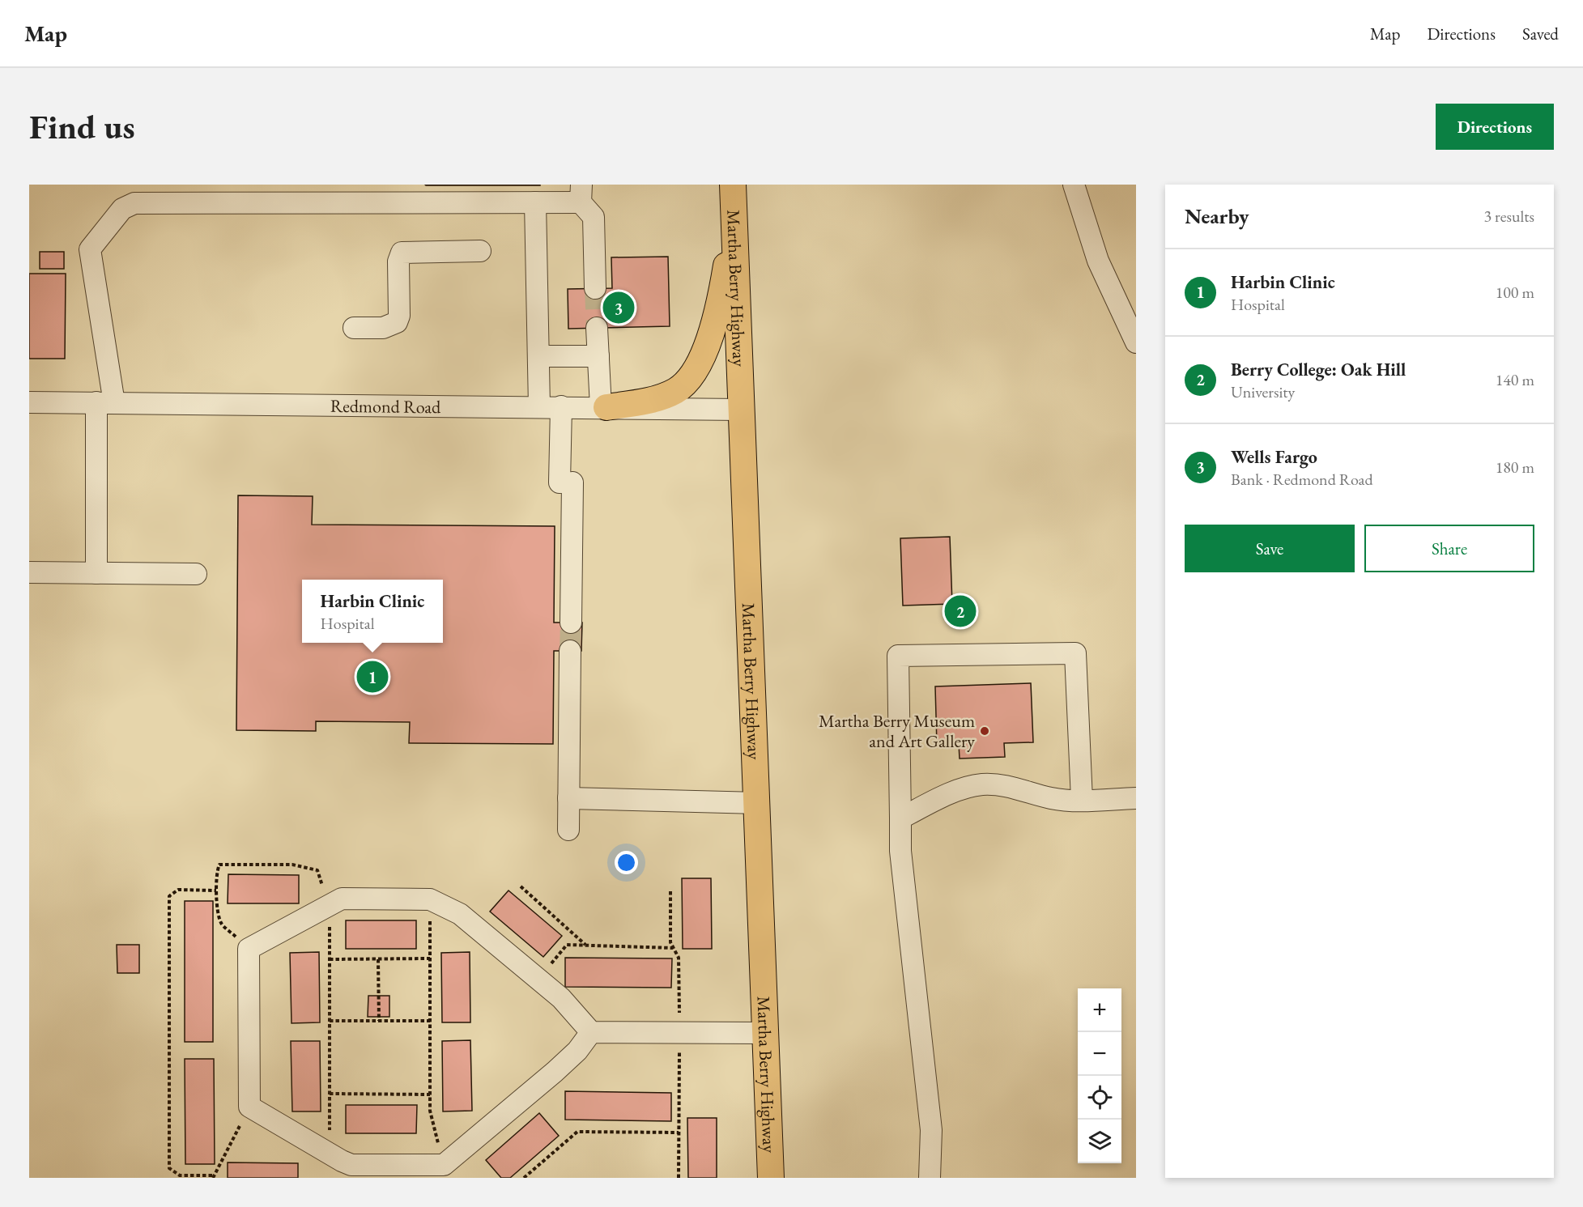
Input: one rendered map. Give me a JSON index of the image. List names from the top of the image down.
{
  "streets": {
    "main road": ["Martha Berry Highway"],
    "street": ["Redmond Road"]
  },
  "crossings": [
    ["Martha Berry Highway", "Redmond Road"]
  ],
  "places": ["Martha Berry Museum and Art Gallery"],
  "page": {
    "header": "Map",
    "nav": ["Map", "Directions", "Saved"],
    "buttons": [
      "Directions",
      ["Save", "Share"]
    ],
    "title": "Find us",
    "heading": ["Nearby", "3 results"],
    "list": [
      {
        "mark": "1",
        "name": "Harbin Clinic",
        "note": "Hospital",
        "value": "100 m"
      },
      {
        "mark": "2",
        "name": "Berry College: Oak Hill",
        "note": "University",
        "value": "140 m"
      },
      {
        "mark": "3",
        "name": "Wells Fargo",
        "note": "Bank · Redmond Road",
        "value": "180 m"
      }
    ],
    "pins": ["3", "2", "1"],
    "popup": ["Harbin Clinic", "Hospital"],
    "map_buttons": ["+", "−"]
  }
}
